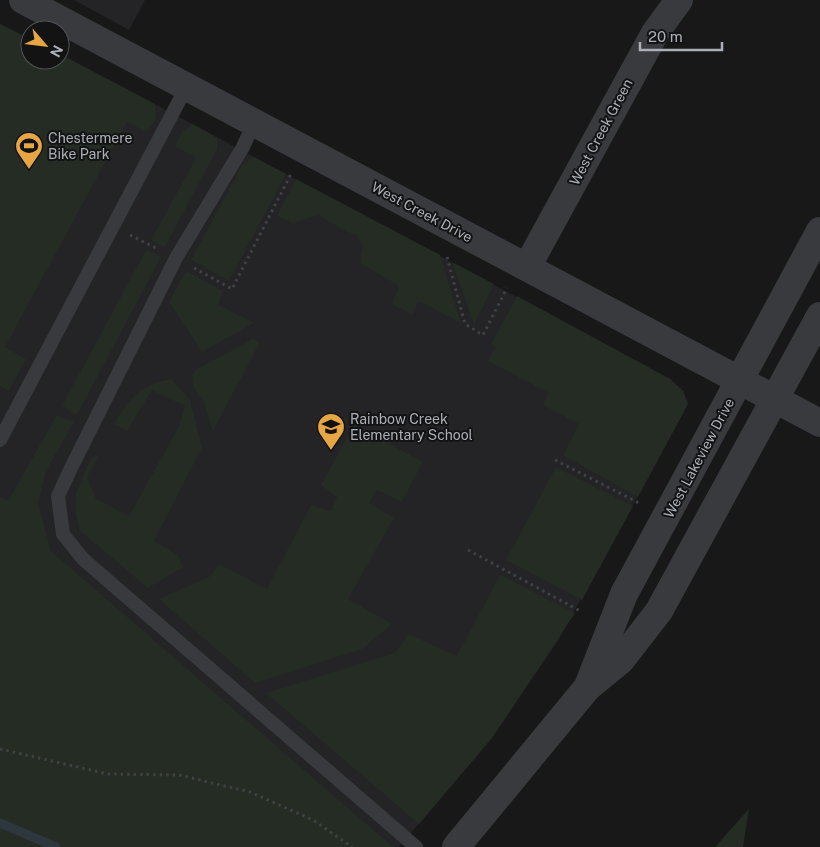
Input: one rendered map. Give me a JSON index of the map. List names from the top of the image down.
{
  "streets": {
    "street": ["West Creek Green", "West Creek Drive", "West Lakeview Drive"]
  },
  "crossings": [
    ["West Creek Green", "West Creek Drive"],
    ["West Creek Drive", "West Lakeview Drive"]
  ],
  "places": {
    "sports": ["Chestermere Bike Park"],
    "school or university": ["Rainbow Creek Elementary School"]
  },
  "scale_bar": "20 m",
  "north": "bottom right"
}
